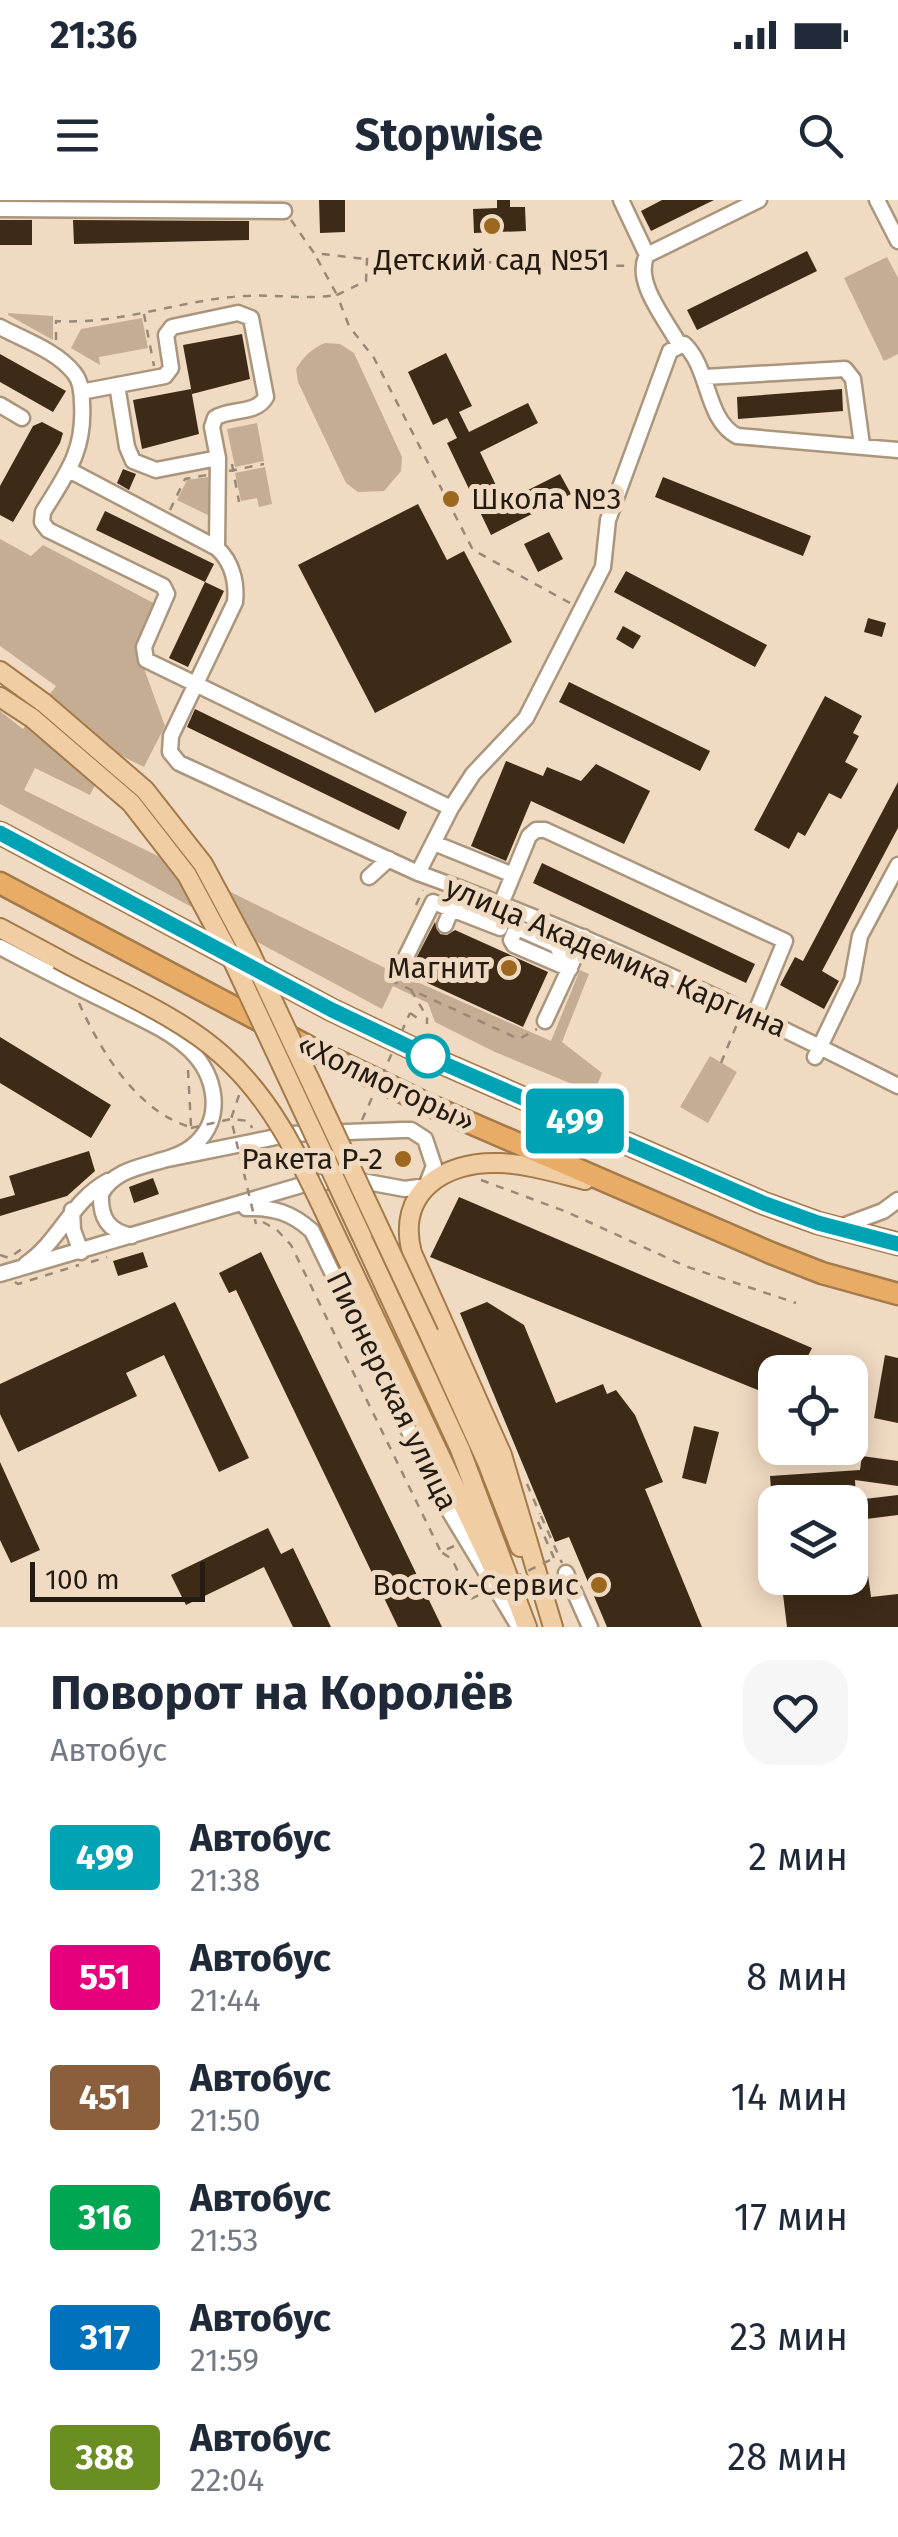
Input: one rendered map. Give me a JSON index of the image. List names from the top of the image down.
{
  "streets": {
    "highway": ["«Холмогоры»"],
    "main road": ["Пионерская улица"],
    "street": ["улица Академика Каргина"]
  },
  "places": [
    "Детский сад №51",
    "Школа №3",
    "Магнит",
    "Ракета Р-2",
    "Восток-Сервис"
  ],
  "lines": ["bus line 499"],
  "scale_bar": "100 m",
  "page": {
    "status": "21:36",
    "header": "Stopwise",
    "on_map": "499",
    "scale": "100 m",
    "heading": ["Поворот на Королёв", "Автобус"],
    "list": [
      {
        "mark": "499",
        "name": "Автобус",
        "note": "21:38",
        "value": "2 мин"
      },
      {
        "mark": "551",
        "name": "Автобус",
        "note": "21:44",
        "value": "8 мин"
      },
      {
        "mark": "451",
        "name": "Автобус",
        "note": "21:50",
        "value": "14 мин"
      },
      {
        "mark": "316",
        "name": "Автобус",
        "note": "21:53",
        "value": "17 мин"
      },
      {
        "mark": "317",
        "name": "Автобус",
        "note": "21:59",
        "value": "23 мин"
      },
      {
        "mark": "388",
        "name": "Автобус",
        "note": "22:04",
        "value": "28 мин"
      }
    ]
  }
}
